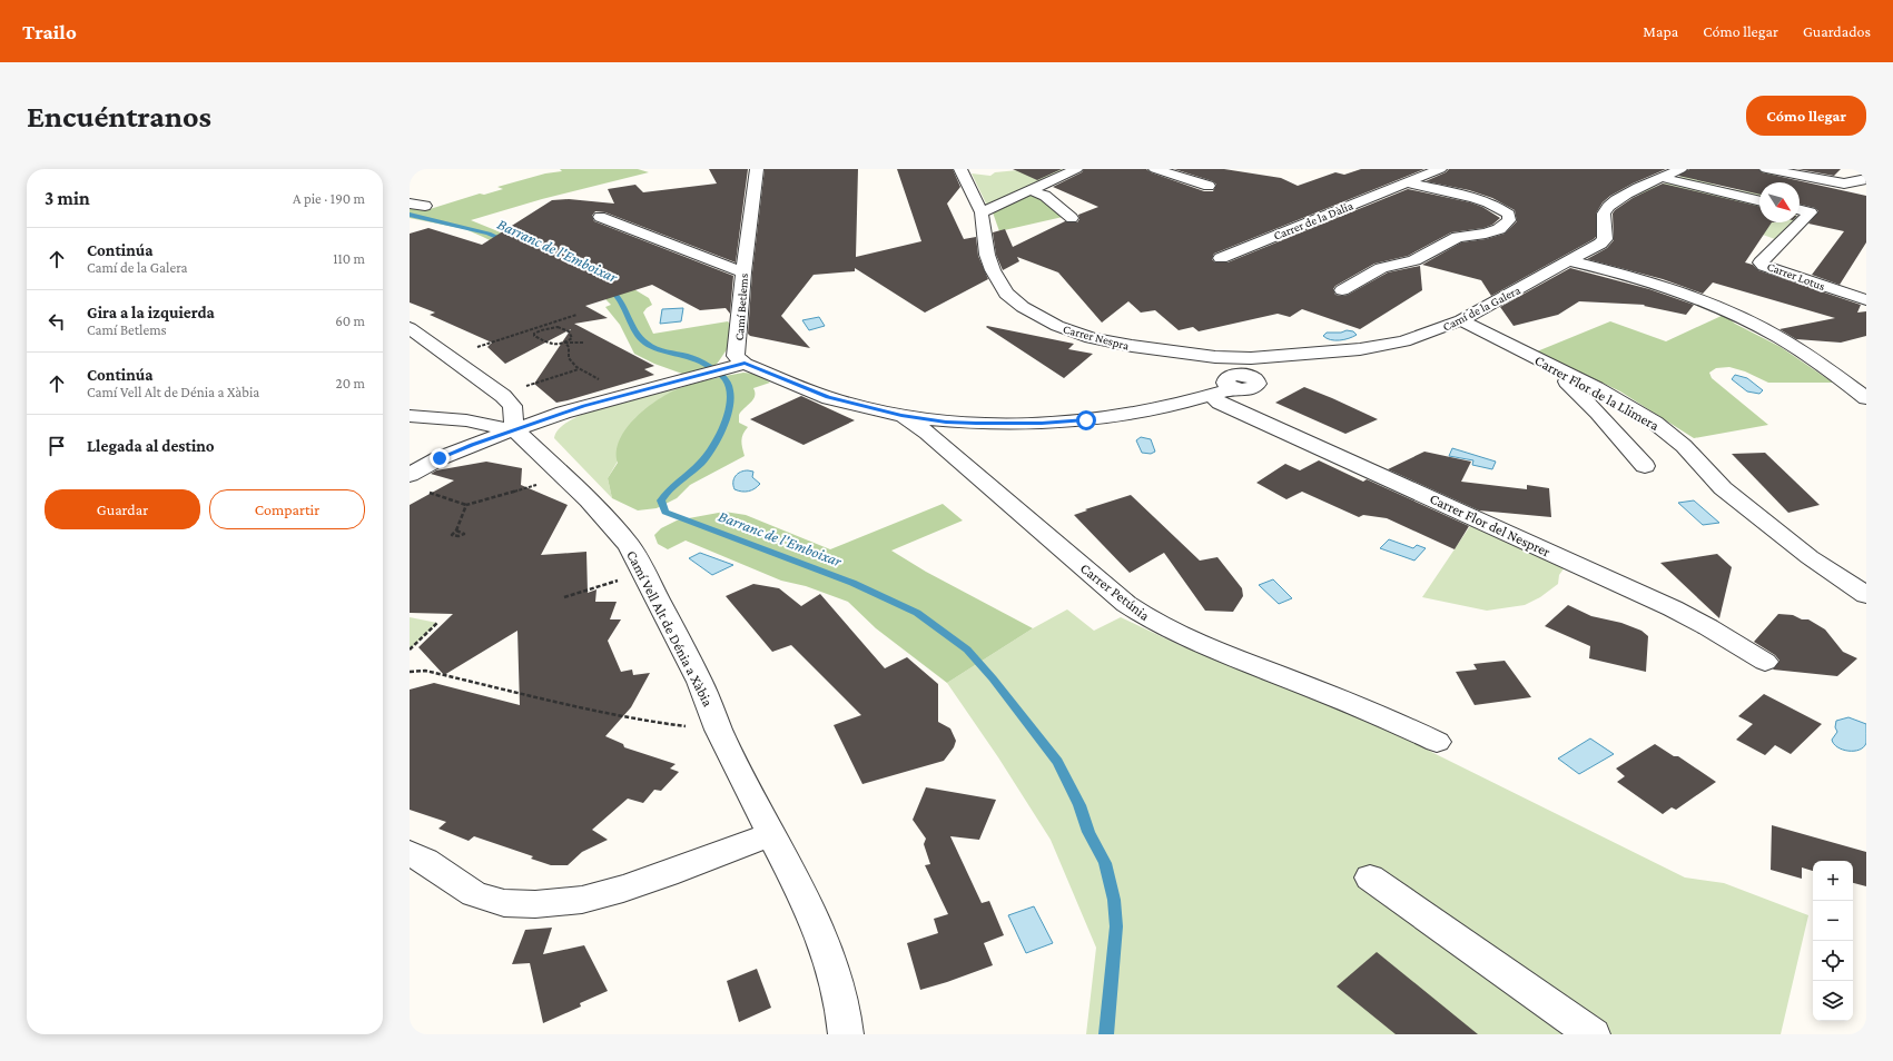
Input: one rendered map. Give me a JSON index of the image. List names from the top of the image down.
{
  "streets": {
    "street": [
      "Carrer de la Dàlia",
      "Carrer Lotus",
      "Camí Betlems",
      "Camí de la Galera",
      "Carrer Nespra",
      "Carrer Flor de la Llimera",
      "Carrer Flor del Nesprer",
      "Carrer Petúnia",
      "Camí Vell Alt de Dénia a Xàbia"
    ]
  },
  "crossings": [
    ["Camí Betlems", "Camí de la Galera"],
    ["Camí de la Galera", "Carrer Nespra"],
    ["Camí de la Galera", "Carrer Flor de la Llimera"],
    ["Camí de la Galera", "Carrer Flor del Nesprer"],
    ["Camí de la Galera", "Carrer Petúnia"]
  ],
  "water": ["Barranc de l'Emboixar"],
  "north": "bottom right",
  "page": {
    "header": "Trailo",
    "nav": ["Mapa", "Cómo llegar", "Guardados"],
    "buttons": [
      "Cómo llegar",
      ["Guardar", "Compartir"]
    ],
    "title": "Encuéntranos",
    "heading": ["3 min", "A pie · 190 m"],
    "list": [
      ["Continúa", "Camí de la Galera", "110 m"],
      ["Gira a la izquierda", "Camí Betlems", "60 m"],
      ["Continúa", "Camí Vell Alt de Dénia a Xàbia", "20 m"],
      "Llegada al destino"
    ],
    "map_buttons": ["+", "−"]
  }
}
